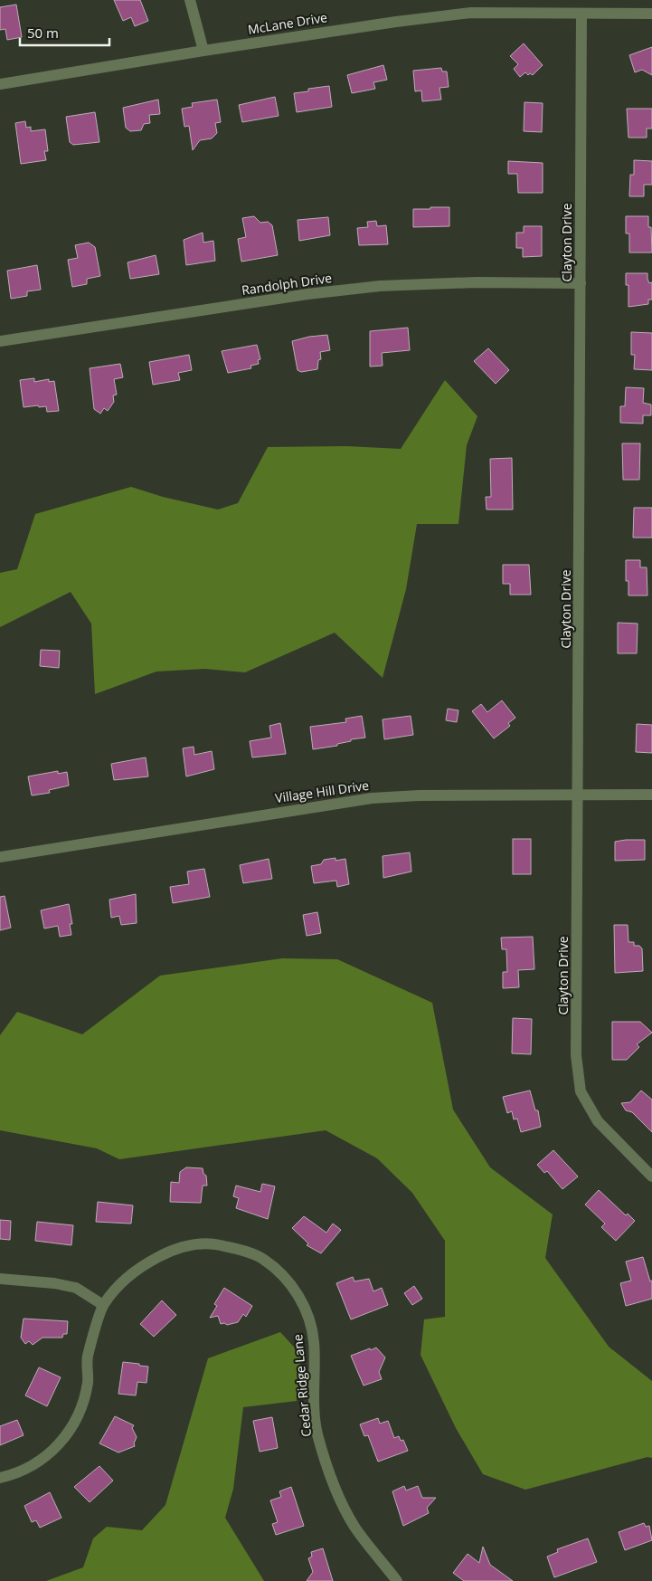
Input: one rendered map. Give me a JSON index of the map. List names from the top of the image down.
{
  "streets": {
    "street": [
      "McLane Drive",
      "Clayton Drive",
      "Randolph Drive",
      "Village Hill Drive",
      "Cedar Ridge Lane"
    ]
  },
  "crossings": [
    ["McLane Drive", "Clayton Drive"],
    ["Clayton Drive", "Randolph Drive"],
    ["Clayton Drive", "Village Hill Drive"]
  ],
  "scale_bar": "50 m"
}
